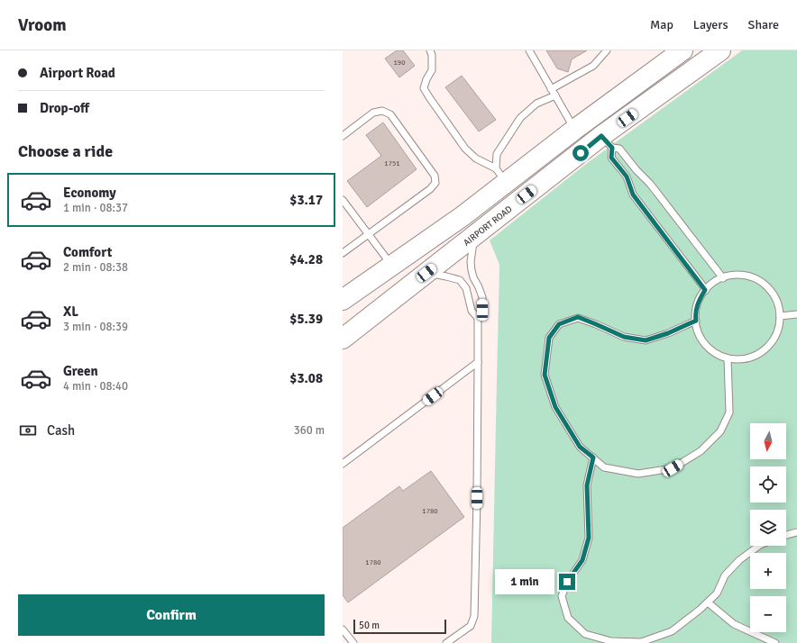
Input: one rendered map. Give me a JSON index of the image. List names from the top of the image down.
{
  "streets": {
    "main road": ["AIRPORT ROAD"]
  },
  "house_numbers": [
    "190",
    "1751",
    "1780",
    "1780"
  ],
  "scale_bar": "50 m",
  "north": "bottom",
  "page": {
    "header": "Vroom",
    "nav": ["Map", "Layers", "Share"],
    "banner": ["Airport Road", "Drop-off"],
    "heading": "Choose a ride",
    "list": [
      {
        "name": "Economy",
        "note": "1 min · 08:37",
        "value": "$3.17"
      },
      {
        "name": "Comfort",
        "note": "2 min · 08:38",
        "value": "$4.28"
      },
      {
        "name": "XL",
        "note": "3 min · 08:39",
        "value": "$5.39"
      },
      {
        "name": "Green",
        "note": "4 min · 08:40",
        "value": "$3.08"
      }
    ],
    "pay": ["Cash", "360 m"],
    "map_buttons": ["+", "−"],
    "bubble": "1 min",
    "buttons": "Confirm",
    "scale": "50 m"
  }
}
